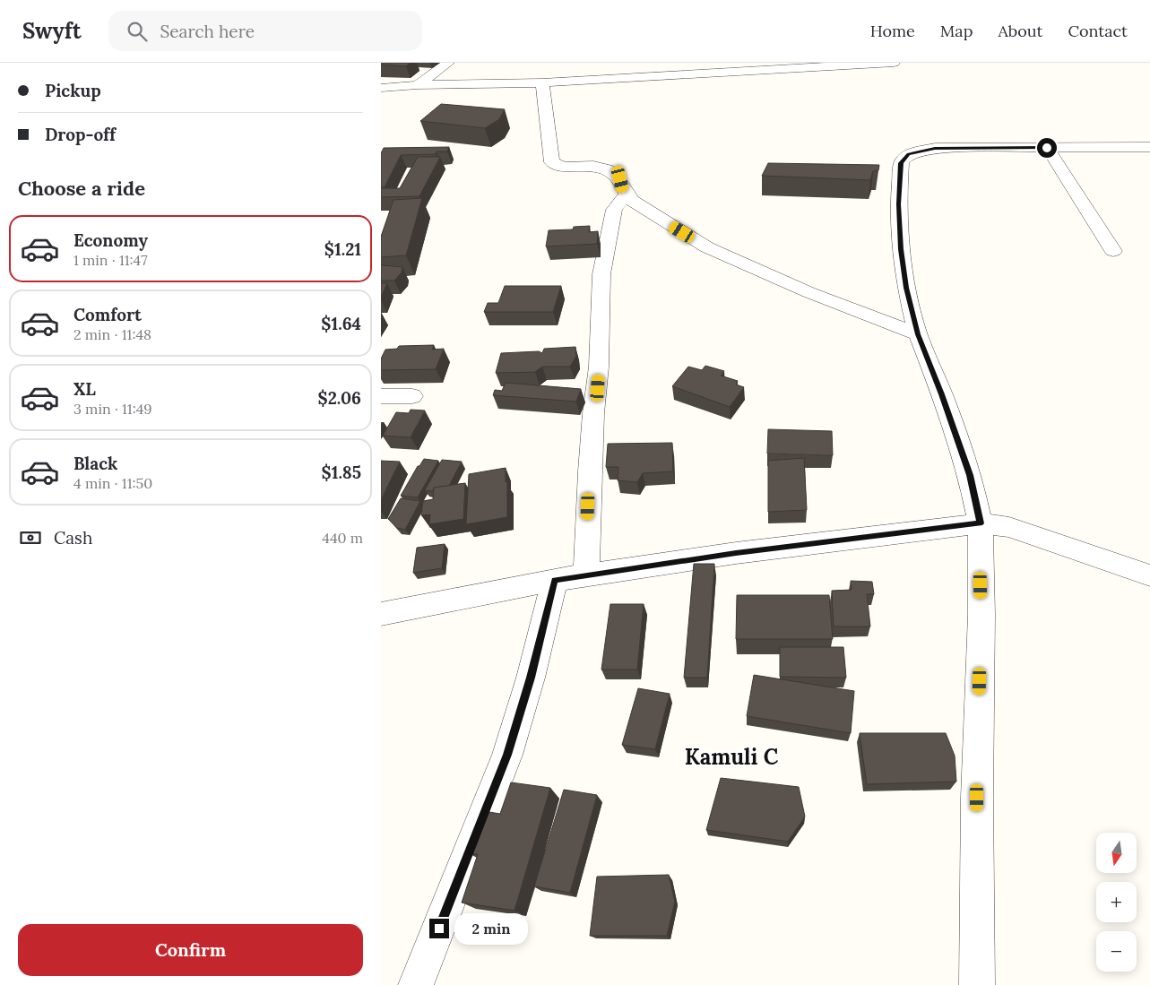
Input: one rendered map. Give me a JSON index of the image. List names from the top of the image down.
{
  "districts": ["Kamuli C"],
  "north": "bottom",
  "page": {
    "header": "Swyft",
    "search": "Search here",
    "nav": [
      "Home",
      "Map",
      "About",
      "Contact"
    ],
    "banner": ["Pickup", "Drop-off"],
    "heading": "Choose a ride",
    "list": [
      {
        "name": "Economy",
        "note": "1 min · 11:47",
        "value": "$1.21"
      },
      {
        "name": "Comfort",
        "note": "2 min · 11:48",
        "value": "$1.64"
      },
      {
        "name": "XL",
        "note": "3 min · 11:49",
        "value": "$2.06"
      },
      {
        "name": "Black",
        "note": "4 min · 11:50",
        "value": "$1.85"
      }
    ],
    "pay": ["Cash", "440 m"],
    "map_buttons": ["+", "−"],
    "bubble": "2 min",
    "buttons": "Confirm"
  }
}
